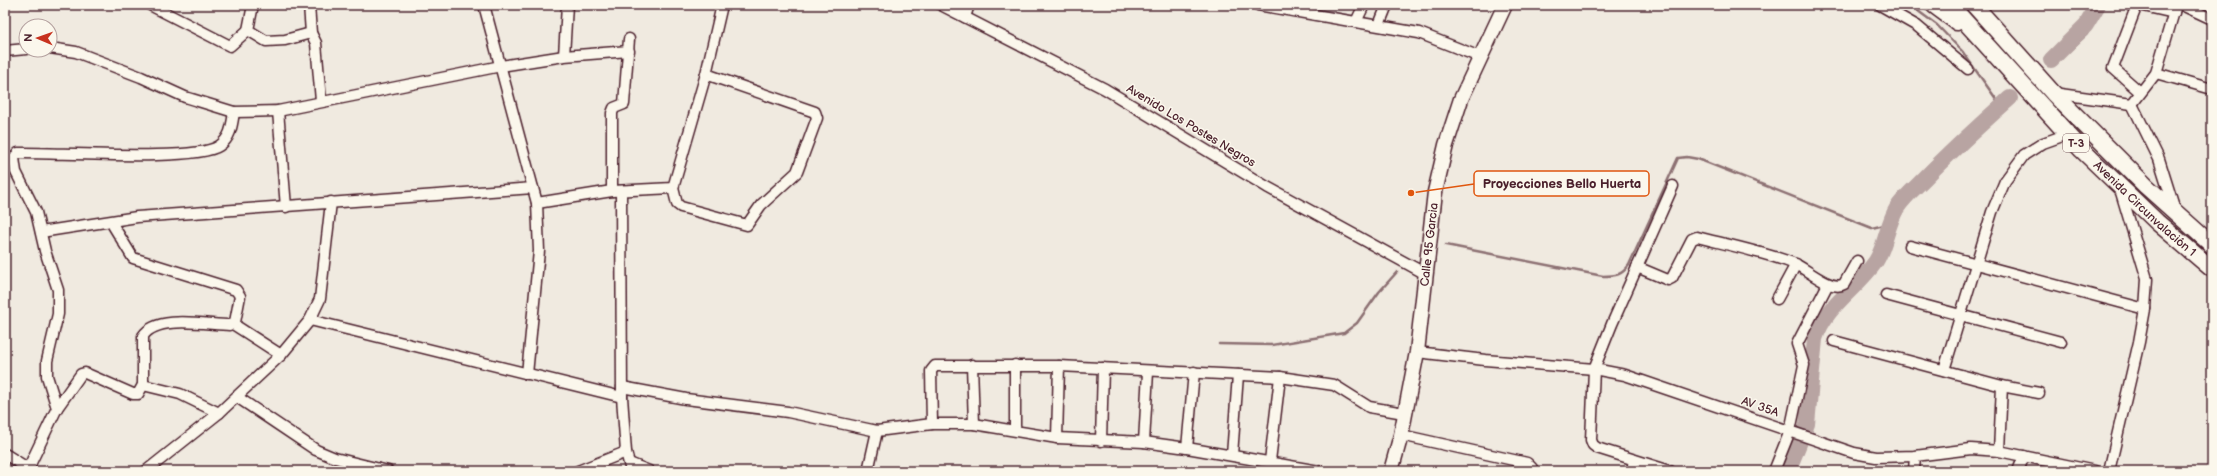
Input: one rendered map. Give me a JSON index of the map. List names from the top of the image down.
{
  "streets": {
    "main road": ["T-3", "Avenida Circunvalación 1"],
    "street": ["Avenido Los Postes Negros", "Calle 95 Garcia", "AV 35A"]
  },
  "crossings": [
    ["Avenido Los Postes Negros", "Calle 95 Garcia"],
    ["Calle 95 Garcia", "AV 35A"]
  ],
  "places": ["Proyecciones Bello Huerta"],
  "north": "left"
}
